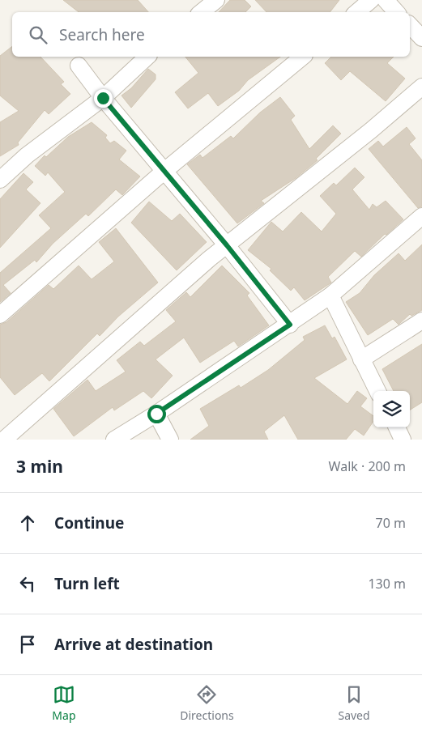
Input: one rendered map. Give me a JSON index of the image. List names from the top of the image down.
{
  "page": {
    "search": "Search here",
    "heading": ["3 min", "Walk · 200 m"],
    "list": [
      ["Continue", "70 m"],
      ["Turn left", "130 m"],
      "Arrive at destination"
    ],
    "nav": ["Map", "Directions", "Saved"]
  }
}
